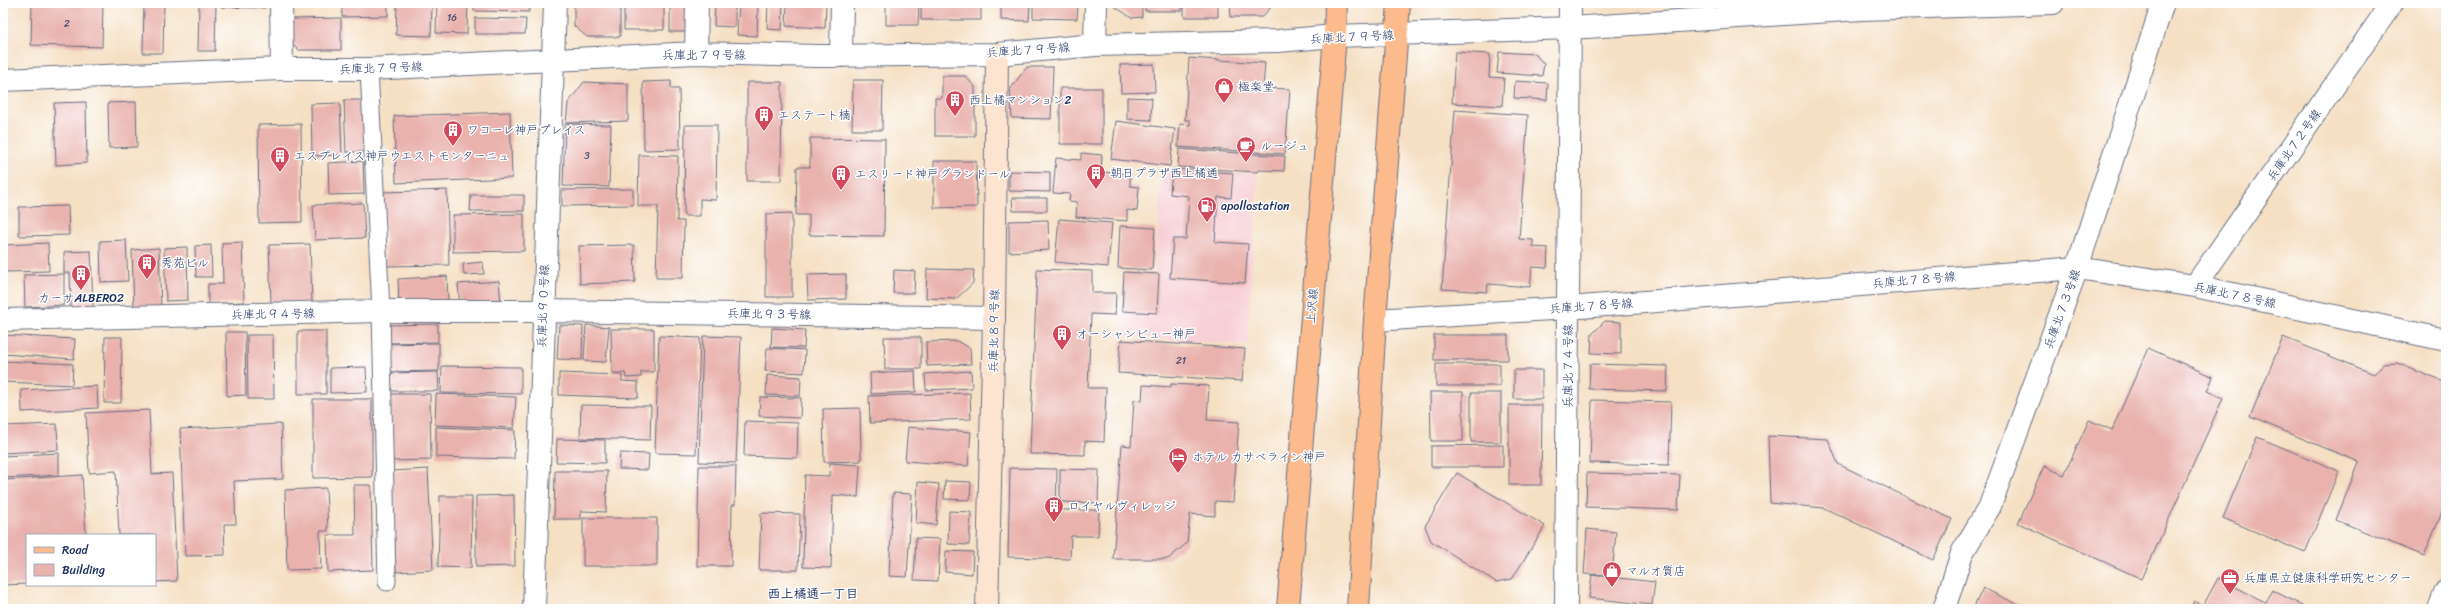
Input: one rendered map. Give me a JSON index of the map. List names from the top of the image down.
{
  "streets": {
    "main road": ["上沢線"],
    "street": [
      "兵庫北７９号線",
      "兵庫北７２号線",
      "兵庫北７８号線",
      "兵庫北９０号線",
      "兵庫北７３号線",
      "兵庫北９４号線",
      "兵庫北９３号線",
      "兵庫北８９号線",
      "兵庫北７４号線"
    ]
  },
  "crossings": [
    ["兵庫北７９号線", "兵庫北９０号線"],
    ["兵庫北７９号線", "上沢線"],
    ["兵庫北７９号線", "兵庫北８９号線"],
    ["兵庫北７９号線", "兵庫北７４号線"],
    ["兵庫北７２号線", "兵庫北７８号線"],
    ["兵庫北７８号線", "兵庫北７３号線"],
    ["兵庫北７８号線", "兵庫北７４号線"],
    ["兵庫北９０号線", "兵庫北９４号線"],
    ["兵庫北９０号線", "兵庫北９３号線"],
    ["兵庫北９４号線", "兵庫北９３号線"],
    ["兵庫北９３号線", "兵庫北８９号線"]
  ],
  "districts": ["西上橘通一丁目"],
  "places": {
    "shop": ["極楽堂", "マルオ質店"],
    "building": [
      "西上橘マンション2",
      "エステート楠",
      "ワコーレ神戸プレイス",
      "エスプレイス神戸ウエストモンターニュ",
      "朝日プラザ西上橘通",
      "エスリード神戸グランドール",
      "秀苑ビル",
      "カーサALBERO2",
      "オーシャンビュー神戸",
      "ロイヤルヴィレッジ"
    ],
    "cafe": ["ルージュ"],
    "fuel station": ["apollostation"],
    "hotel": ["ホテル カサベライン神戸"],
    "office": ["兵庫県立健康科学研究センター"]
  },
  "house_numbers": [
    "16",
    "2",
    "3",
    "21"
  ],
  "legend": ["Road", "Building"]
}
